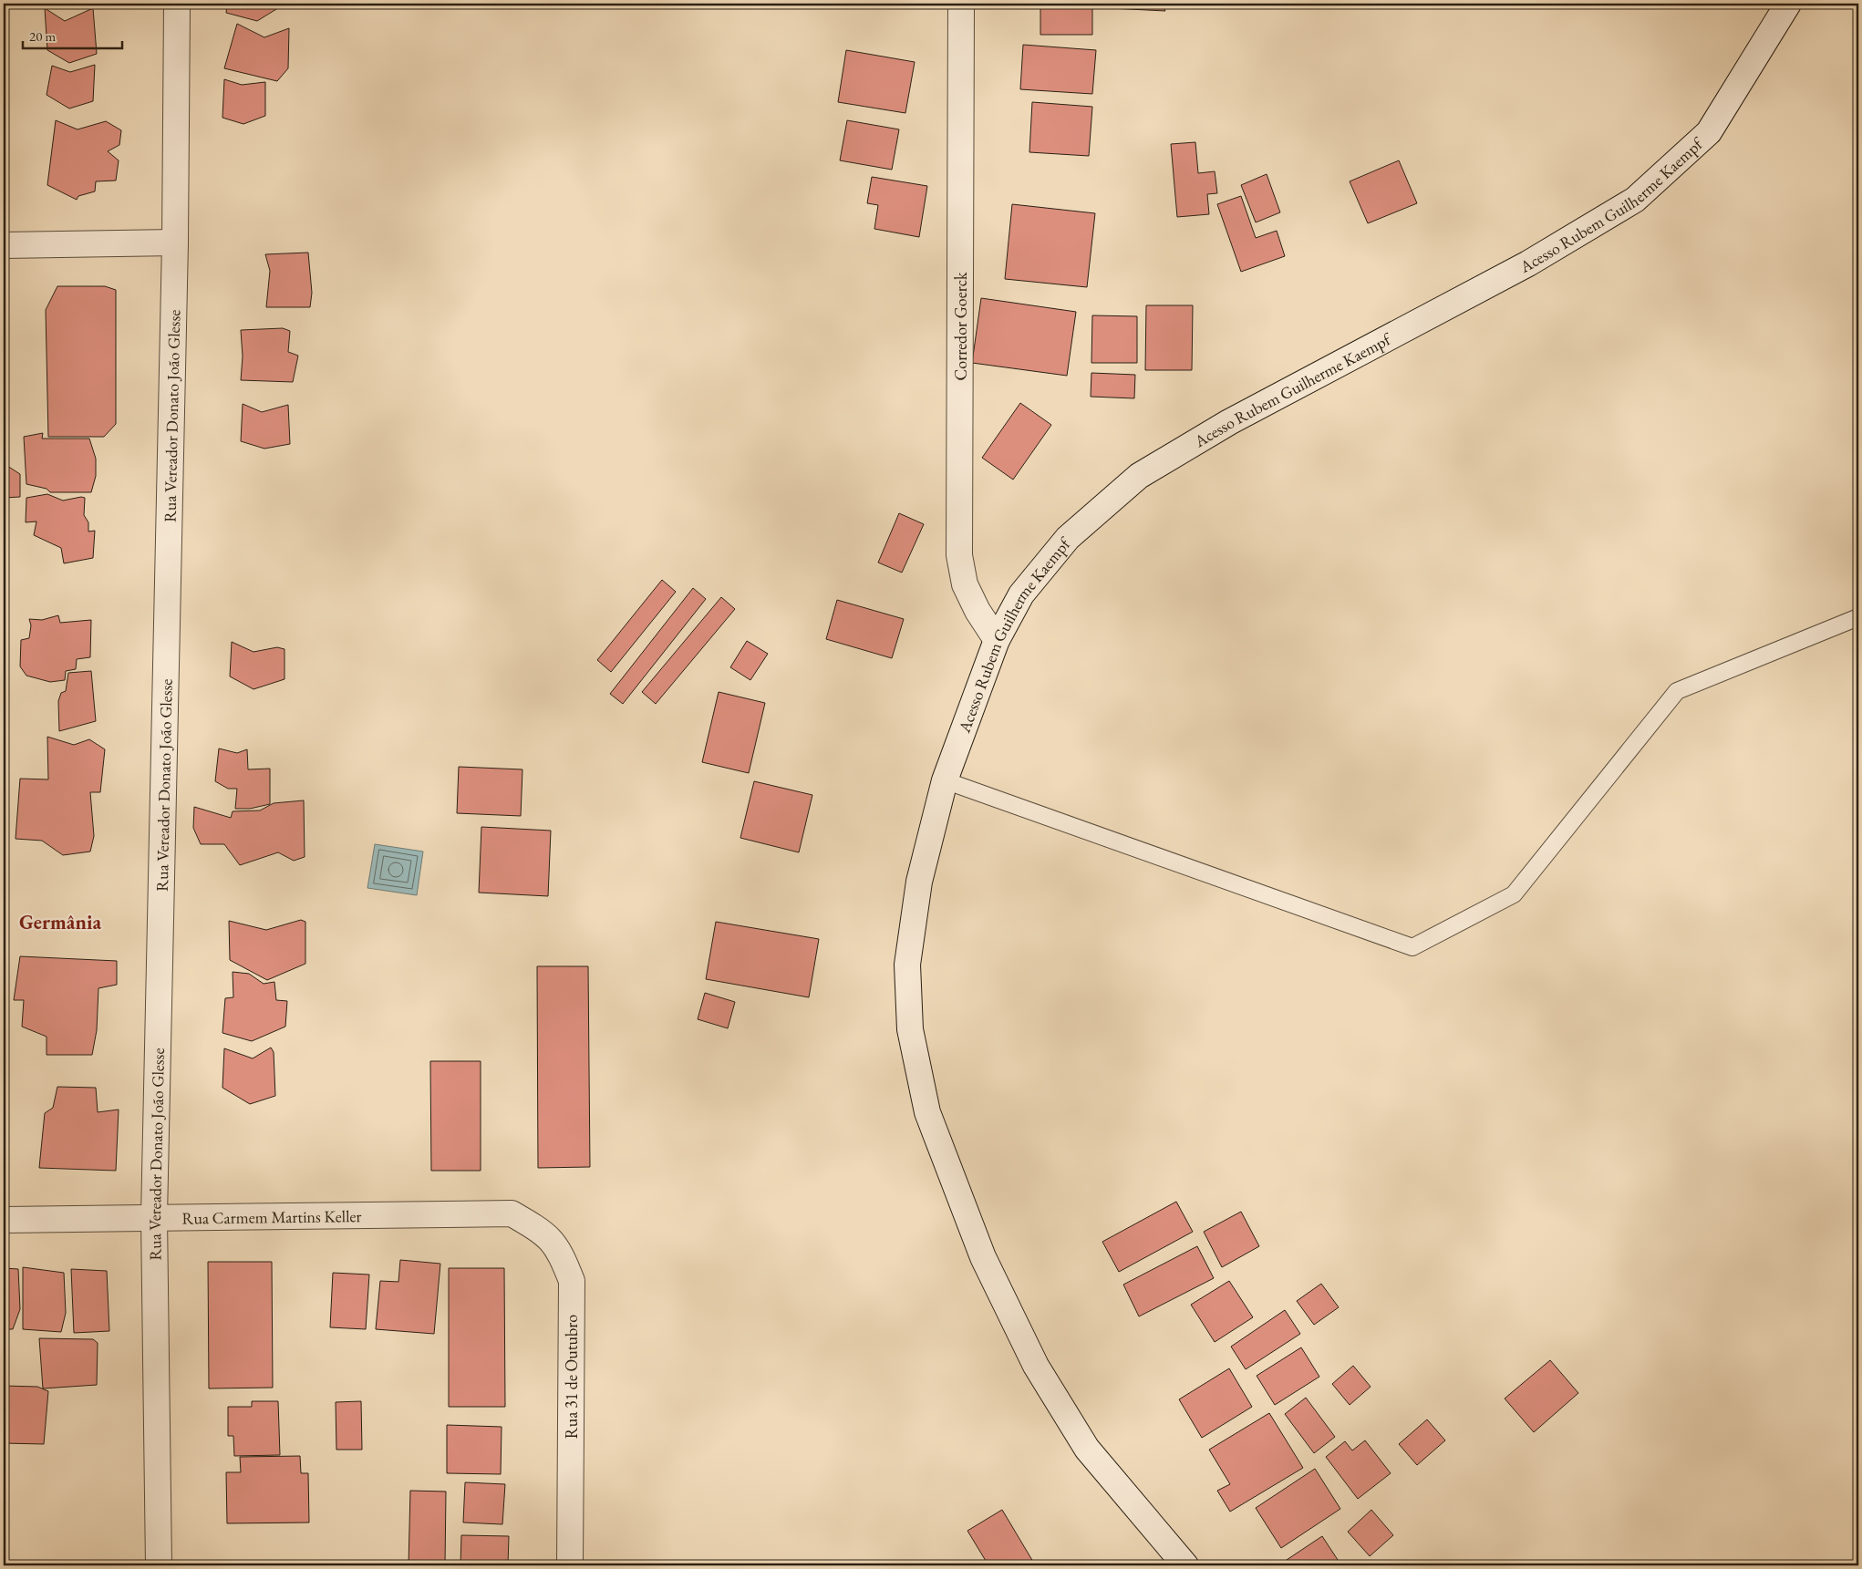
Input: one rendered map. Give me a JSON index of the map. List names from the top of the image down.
{
  "streets": {
    "street": [
      "Acesso Rubem Guilherme Kaempf",
      "Corredor Goerck",
      "Rua Vereador Donato João Glesse",
      "Rua Carmem Martins Keller",
      "Rua 31 de Outubro"
    ]
  },
  "crossings": [
    ["Acesso Rubem Guilherme Kaempf", "Corredor Goerck"],
    ["Rua Vereador Donato João Glesse", "Rua Carmem Martins Keller"],
    ["Rua Carmem Martins Keller", "Rua 31 de Outubro"]
  ],
  "districts": ["Germânia"],
  "scale_bar": "20 m"
}
